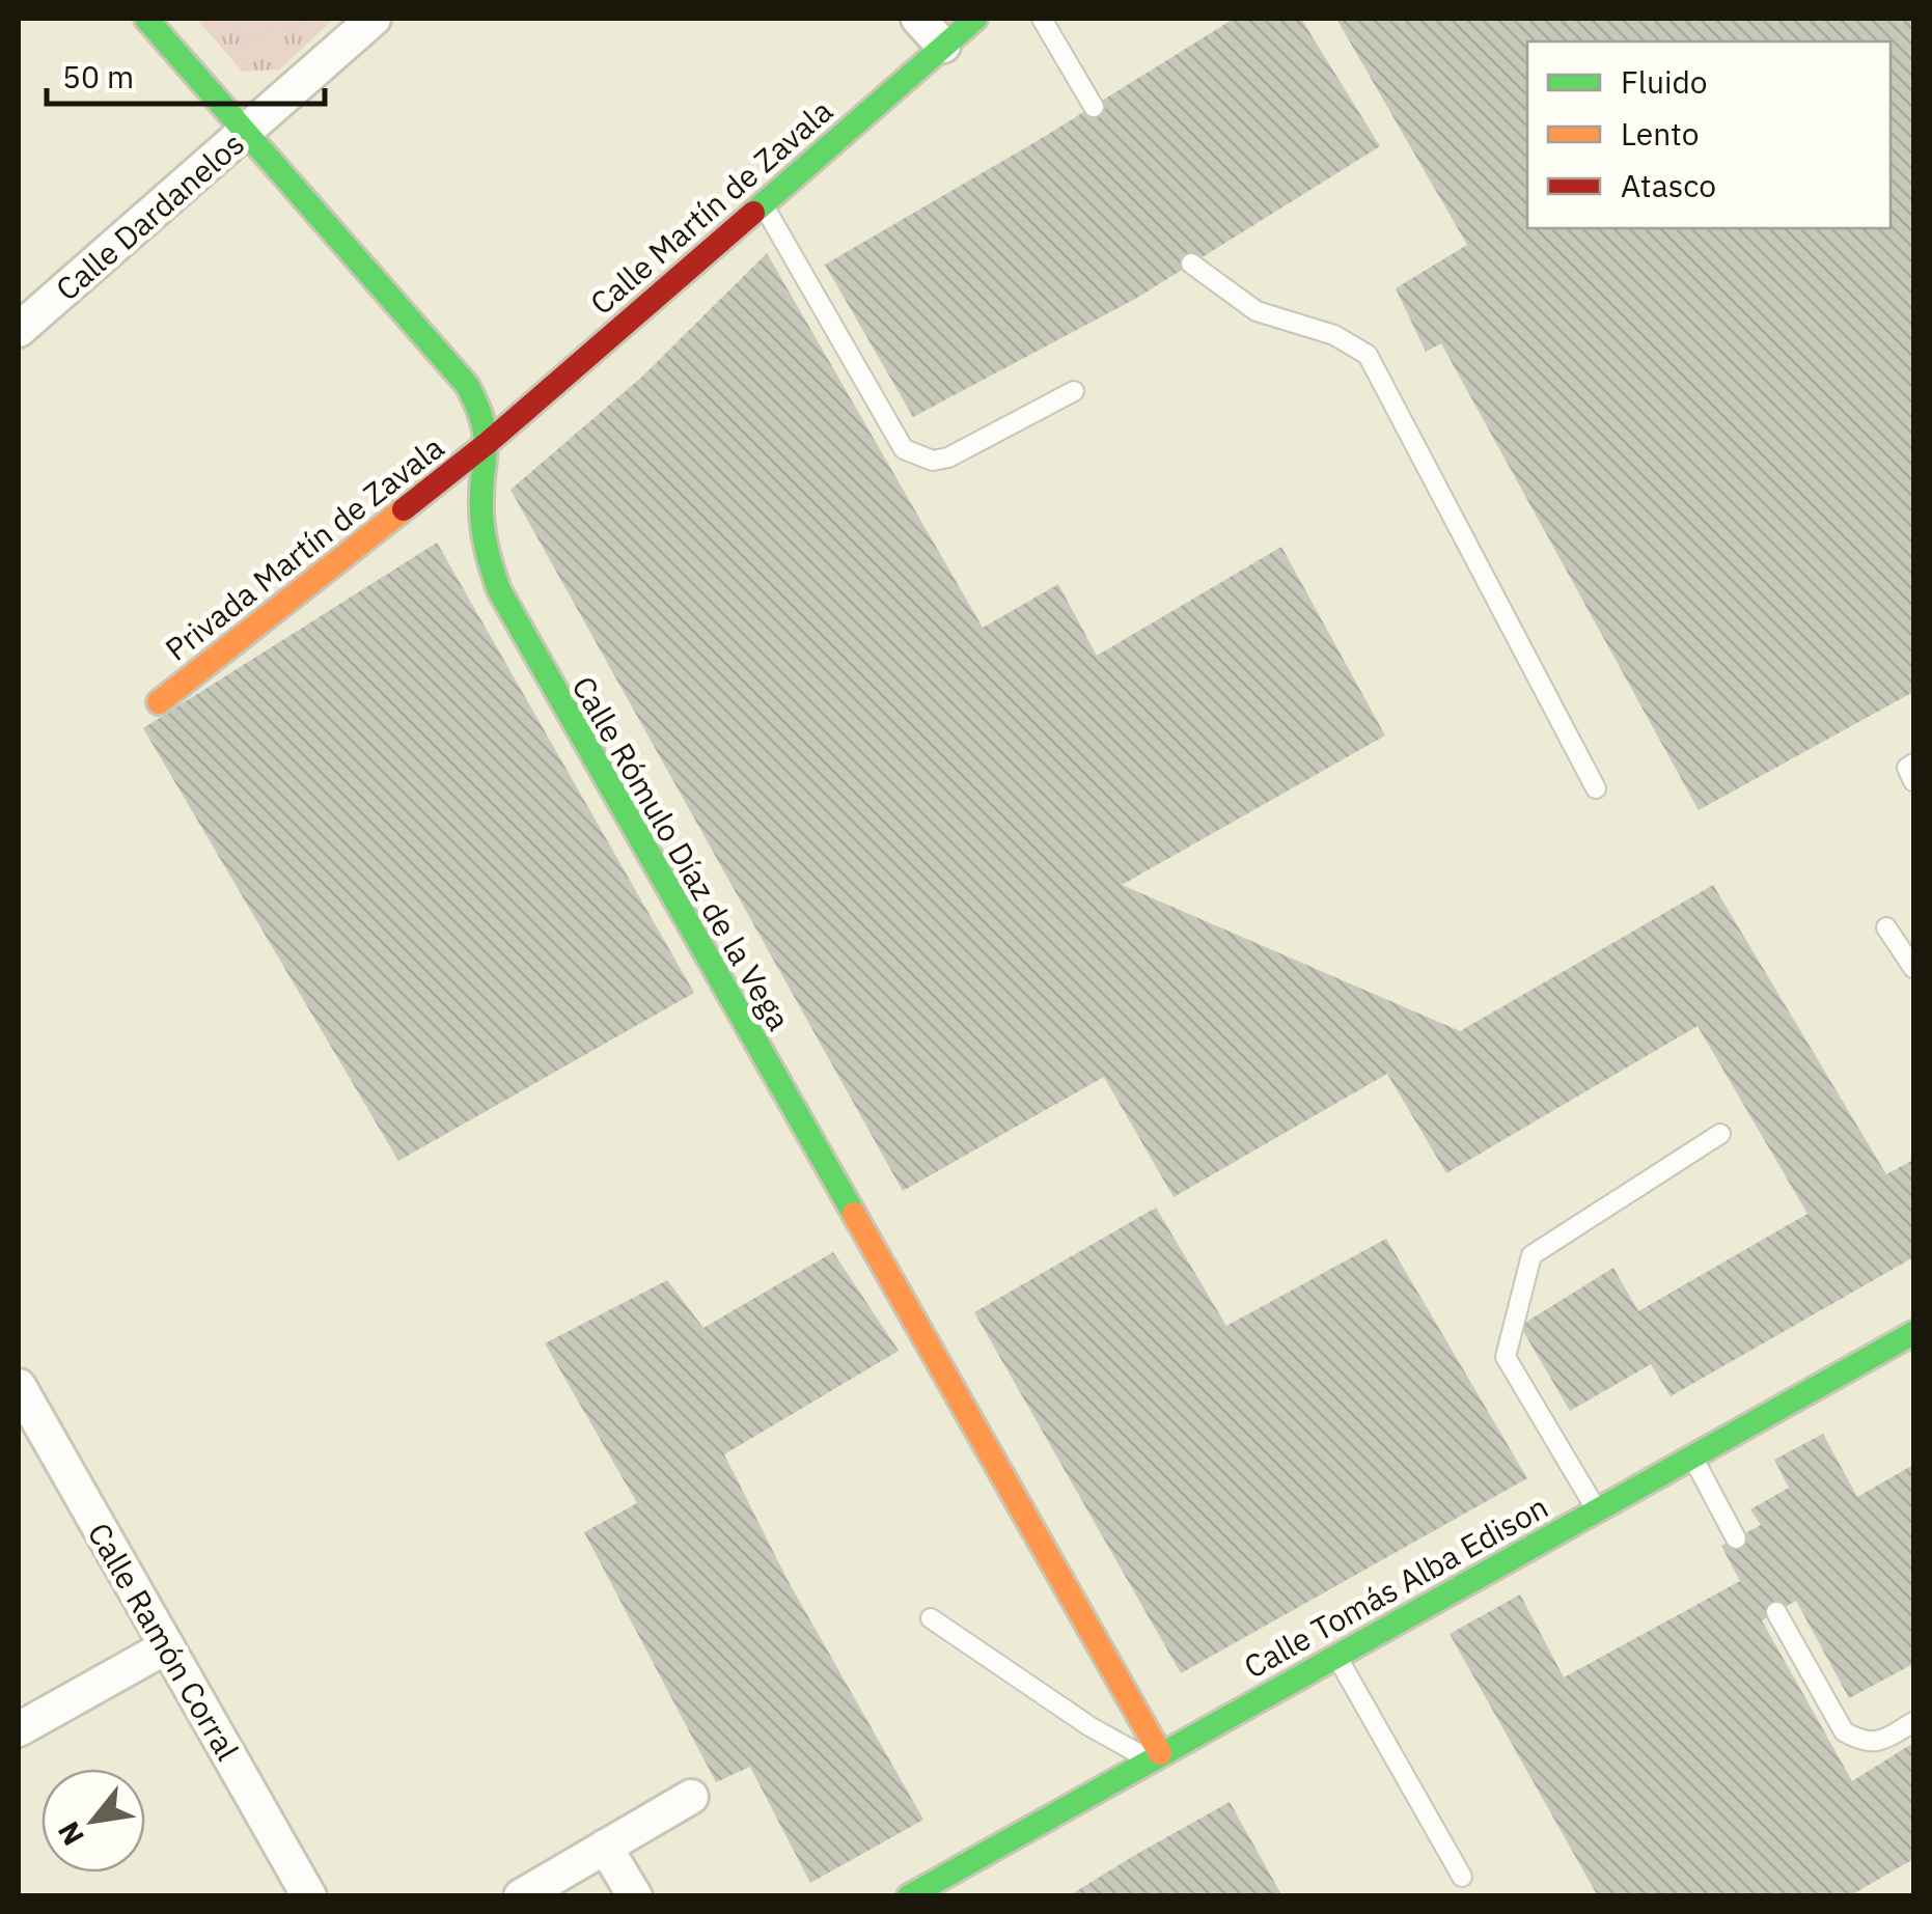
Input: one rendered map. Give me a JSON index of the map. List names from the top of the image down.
{
  "streets": {
    "street": [
      "Calle Martín de Zavala",
      "Calle Dardanelos",
      "Privada Martín de Zavala",
      "Calle Rómulo Díaz de la Vega",
      "Calle Tomás Alba Edison",
      "Calle Ramón Corral"
    ]
  },
  "crossings": [
    ["Calle Martín de Zavala", "Privada Martín de Zavala"],
    ["Calle Martín de Zavala", "Calle Rómulo Díaz de la Vega"],
    ["Calle Dardanelos", "Calle Rómulo Díaz de la Vega"],
    ["Privada Martín de Zavala", "Calle Rómulo Díaz de la Vega"],
    ["Calle Rómulo Díaz de la Vega", "Calle Tomás Alba Edison"]
  ],
  "legend": ["Fluido", "Lento", "Atasco"],
  "scale_bar": "50 m",
  "north": "bottom left"
}
